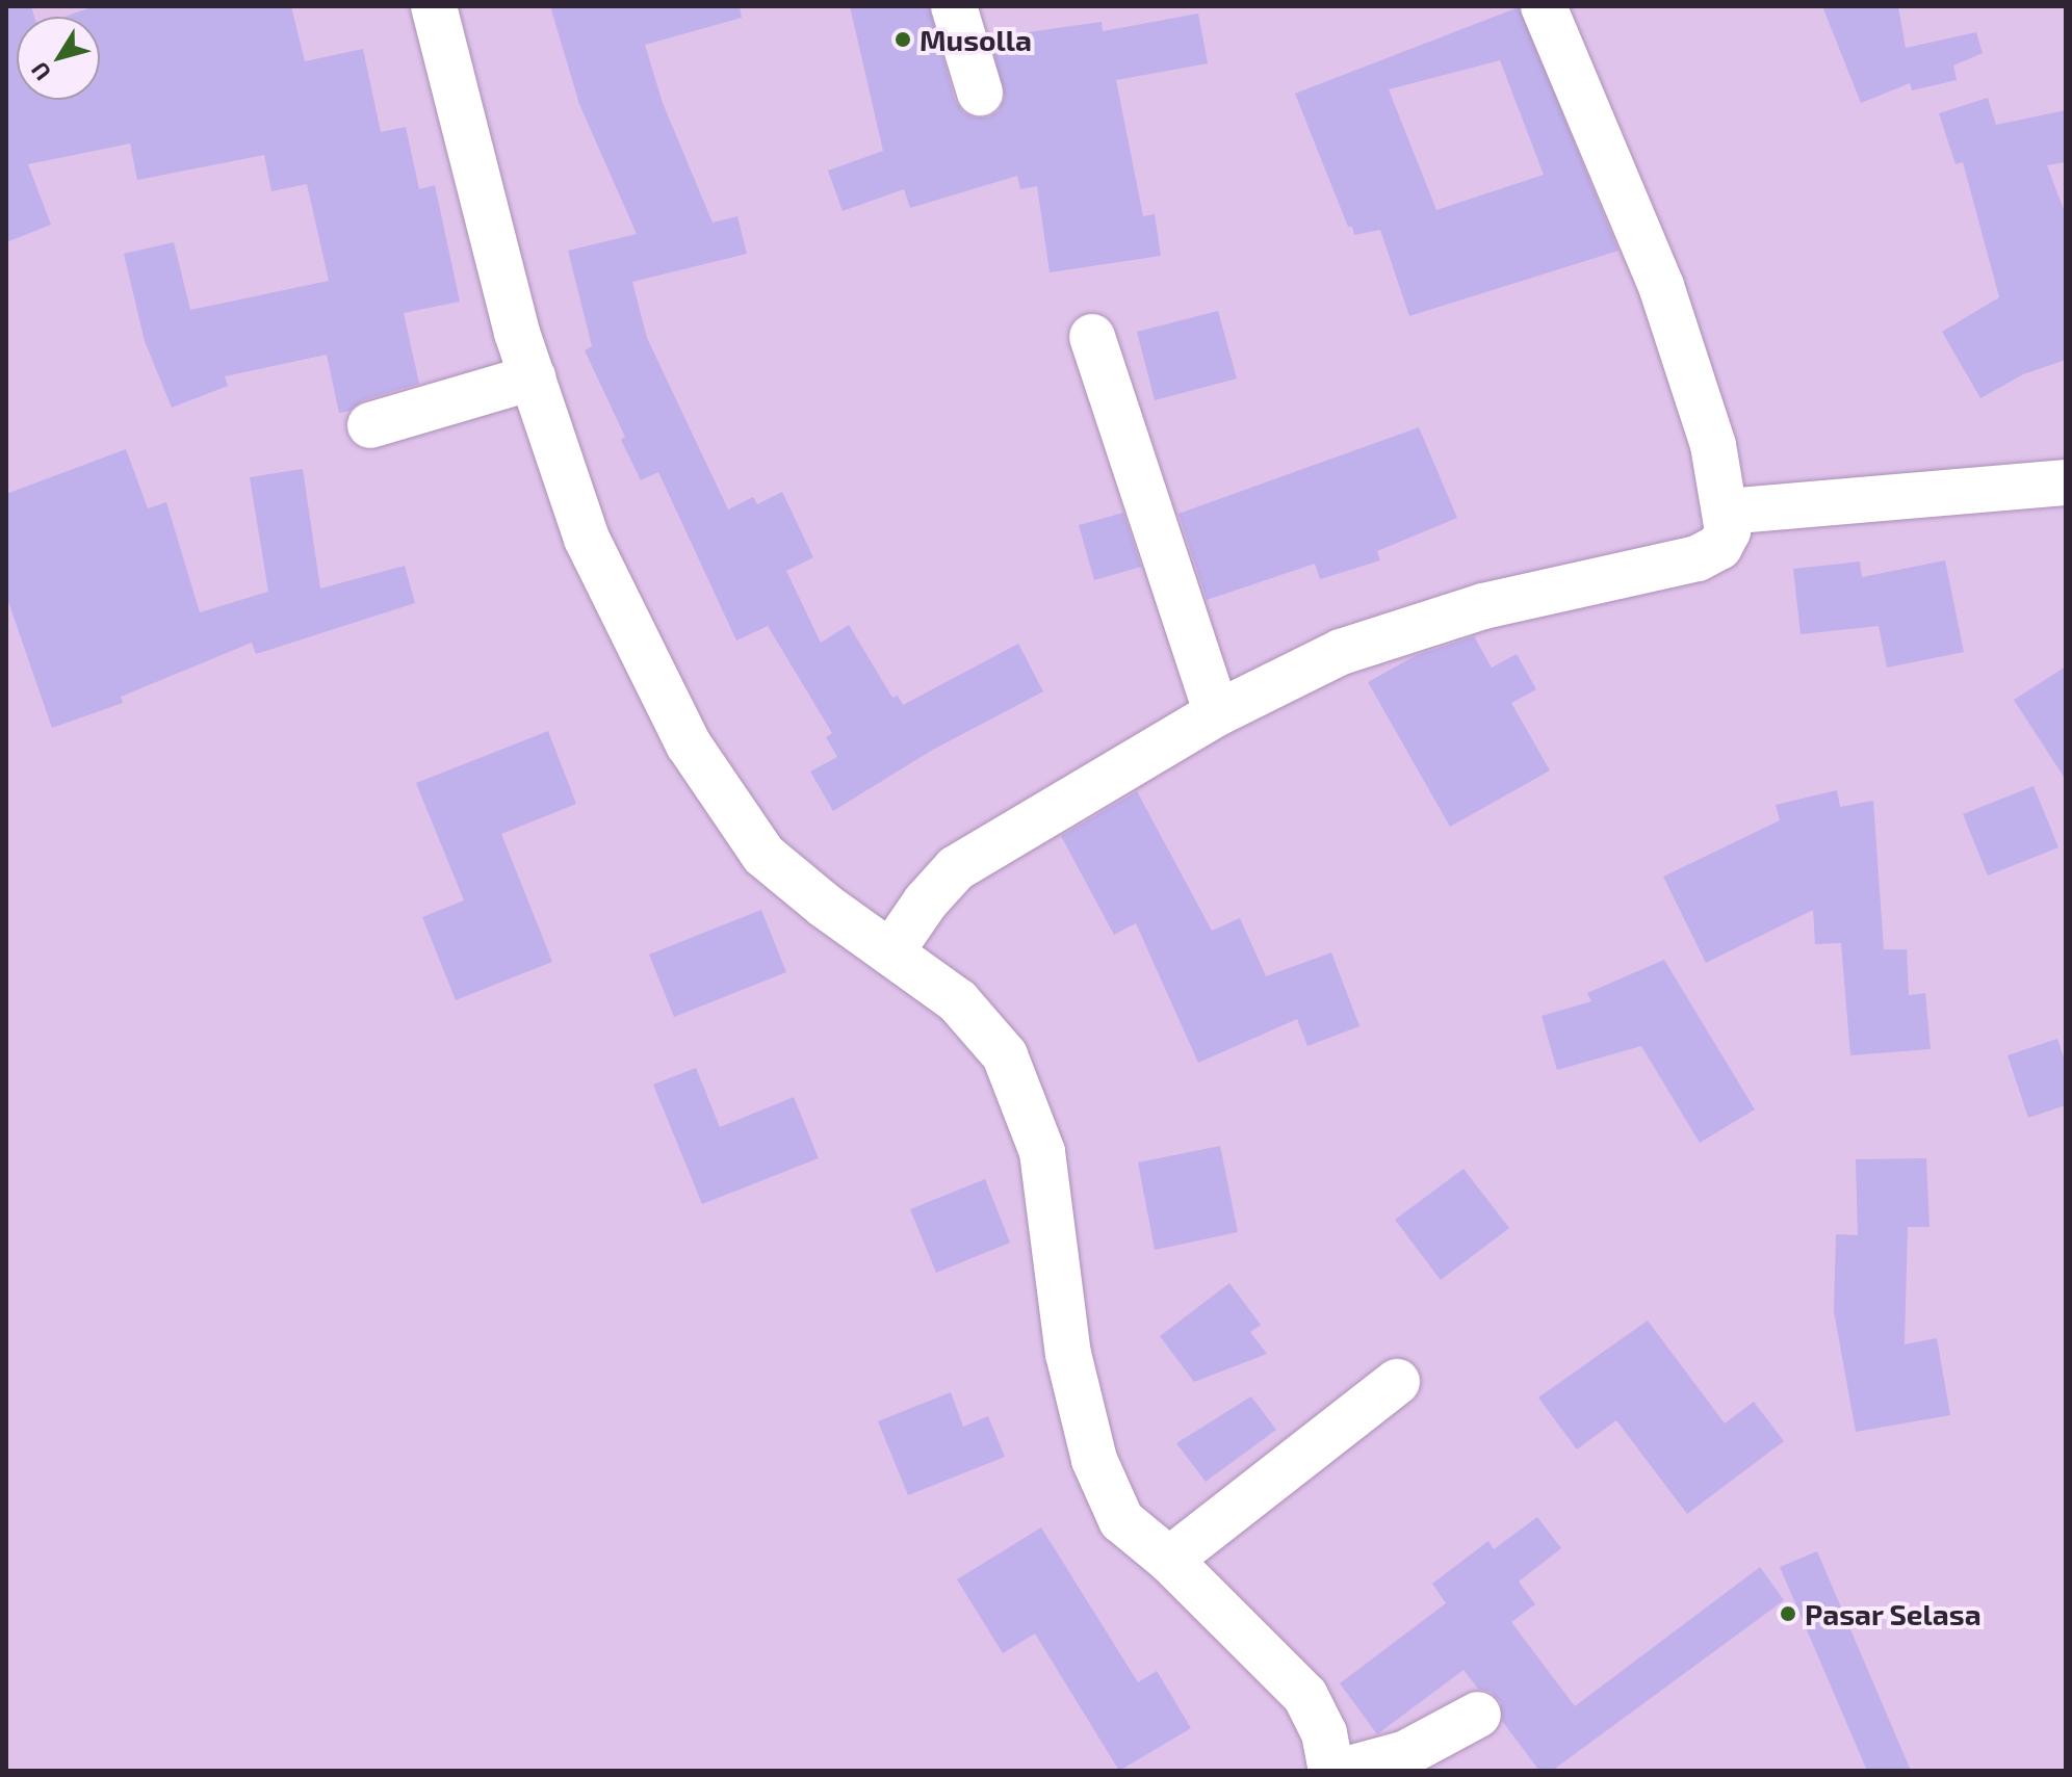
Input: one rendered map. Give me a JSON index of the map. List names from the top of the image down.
{
  "places": ["Musolla", "Pasar Selasa"],
  "north": "bottom left"
}
